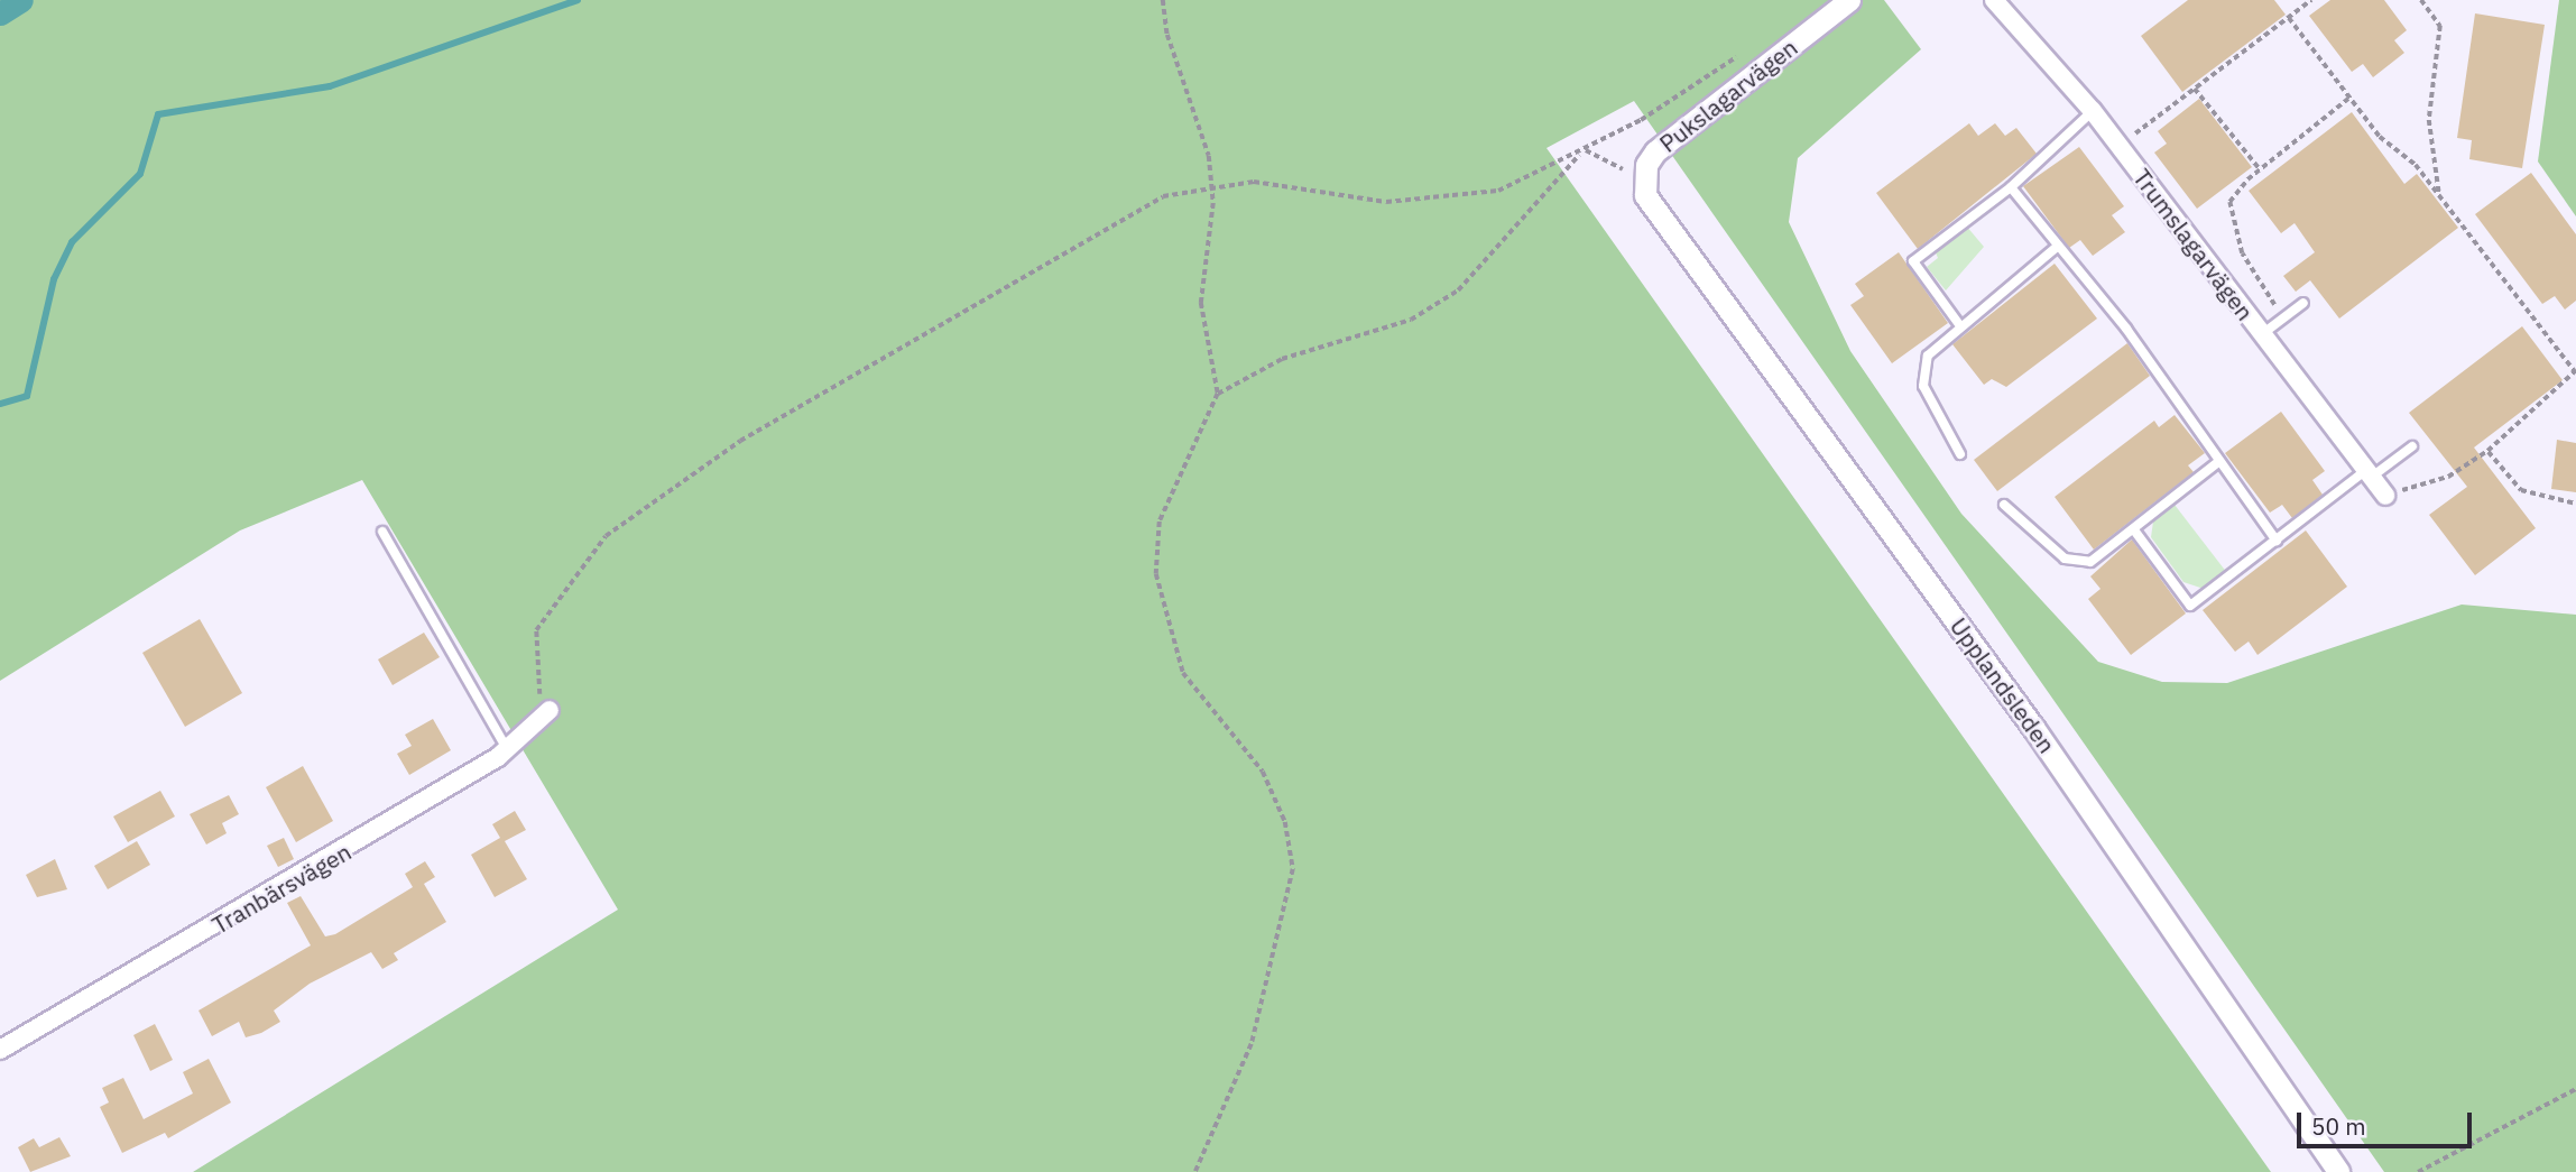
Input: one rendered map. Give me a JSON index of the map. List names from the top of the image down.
{
  "streets": {
    "street": [
      "Pukslagarvägen",
      "Trumslagarvägen",
      "Upplandsleden",
      "Tranbärsvägen"
    ]
  },
  "crossings": [
    ["Pukslagarvägen", "Upplandsleden"]
  ],
  "scale_bar": "50 m"
}
